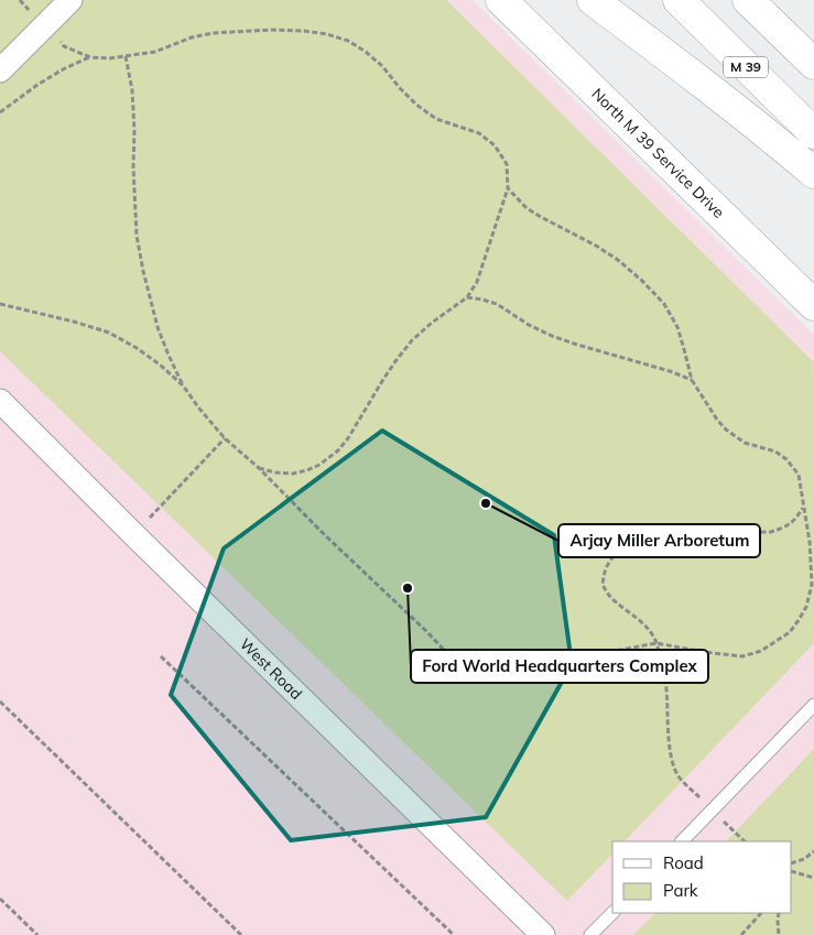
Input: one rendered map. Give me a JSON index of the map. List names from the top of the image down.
{
  "streets": {
    "main road": ["M 39", "North M 39 Service Drive"],
    "street": ["West Road"]
  },
  "places": ["Arjay Miller Arboretum", "Ford World Headquarters Complex"],
  "legend": ["Road", "Park"]
}
